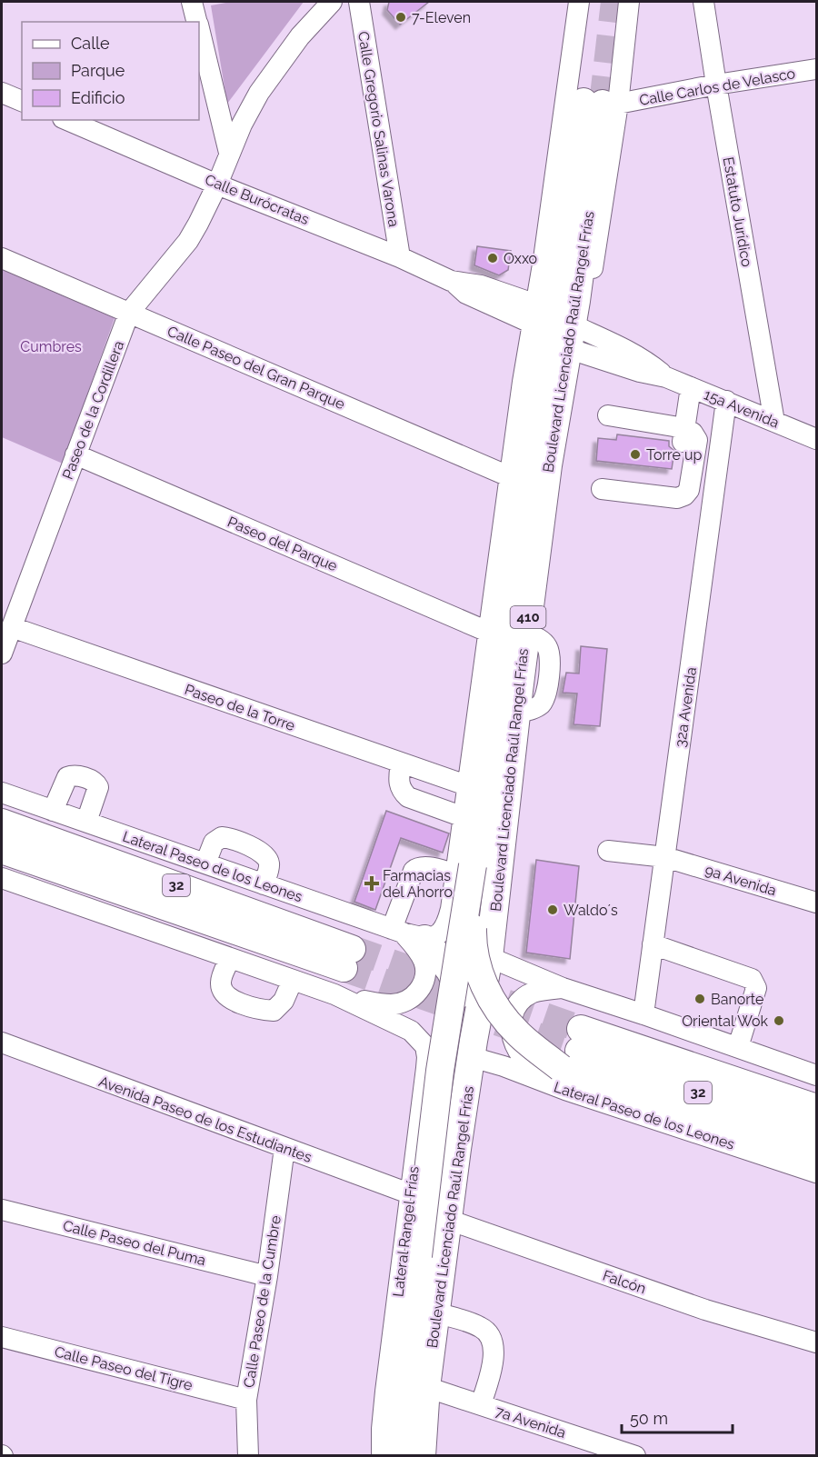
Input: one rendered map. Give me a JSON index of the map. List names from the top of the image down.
{
  "streets": {
    "main road": ["Boulevard Licenciado Raúl Rangel Frías", "410", "32"],
    "street": [
      "Calle Carlos de Velasco",
      "Calle Gregorio Salinas Varona",
      "Calle Burócratas",
      "Estatuto Jurídico",
      "Calle Paseo del Gran Parque",
      "15a Avenida",
      "Paseo de la Cordillera",
      "Paseo del Parque",
      "Paseo de la Torre",
      "32a Avenida",
      "Lateral Paseo de los Leones",
      "9a Avenida",
      "Avenida Paseo de los Estudiantes",
      "Lateral Rangel Frías",
      "Calle Paseo del Puma",
      "Falcón",
      "Calle Paseo de la Cumbre",
      "Calle Paseo del Tigre",
      "7a Avenida"
    ]
  },
  "crossings": [
    ["Calle Carlos de Velasco", "Estatuto Jurídico"],
    ["Calle Carlos de Velasco", "Boulevard Licenciado Raúl Rangel Frías"],
    ["Calle Gregorio Salinas Varona", "Calle Burócratas"],
    ["Calle Burócratas", "Boulevard Licenciado Raúl Rangel Frías"],
    ["Calle Burócratas", "15a Avenida"],
    ["Calle Burócratas", "Paseo de la Cordillera"],
    ["Estatuto Jurídico", "15a Avenida"],
    ["Boulevard Licenciado Raúl Rangel Frías", "15a Avenida"],
    ["Boulevard Licenciado Raúl Rangel Frías", "Lateral Paseo de los Leones"],
    ["Boulevard Licenciado Raúl Rangel Frías", "Falcón"],
    ["Boulevard Licenciado Raúl Rangel Frías", "7a Avenida"],
    ["Calle Paseo del Gran Parque", "Paseo de la Cordillera"],
    ["15a Avenida", "32a Avenida"],
    ["Paseo de la Cordillera", "Paseo del Parque"],
    ["Paseo de la Cordillera", "Paseo de la Torre"],
    ["32a Avenida", "9a Avenida"],
    ["Lateral Paseo de los Leones", "32"],
    ["Avenida Paseo de los Estudiantes", "Lateral Rangel Frías"],
    ["Avenida Paseo de los Estudiantes", "Calle Paseo de la Cumbre"],
    ["Calle Paseo del Puma", "Calle Paseo de la Cumbre"],
    ["Calle Paseo de la Cumbre", "Calle Paseo del Tigre"]
  ],
  "parks": ["Cumbres"],
  "places": {
    "other": [
      "7-Eleven",
      "Oxxo",
      "Torre up",
      "Waldo´s",
      "Banorte",
      "Oriental Wok"
    ],
    "health": ["Farmacias del Ahorro"]
  },
  "legend": ["Calle", "Parque", "Edificio"],
  "scale_bar": "50 m"
}
